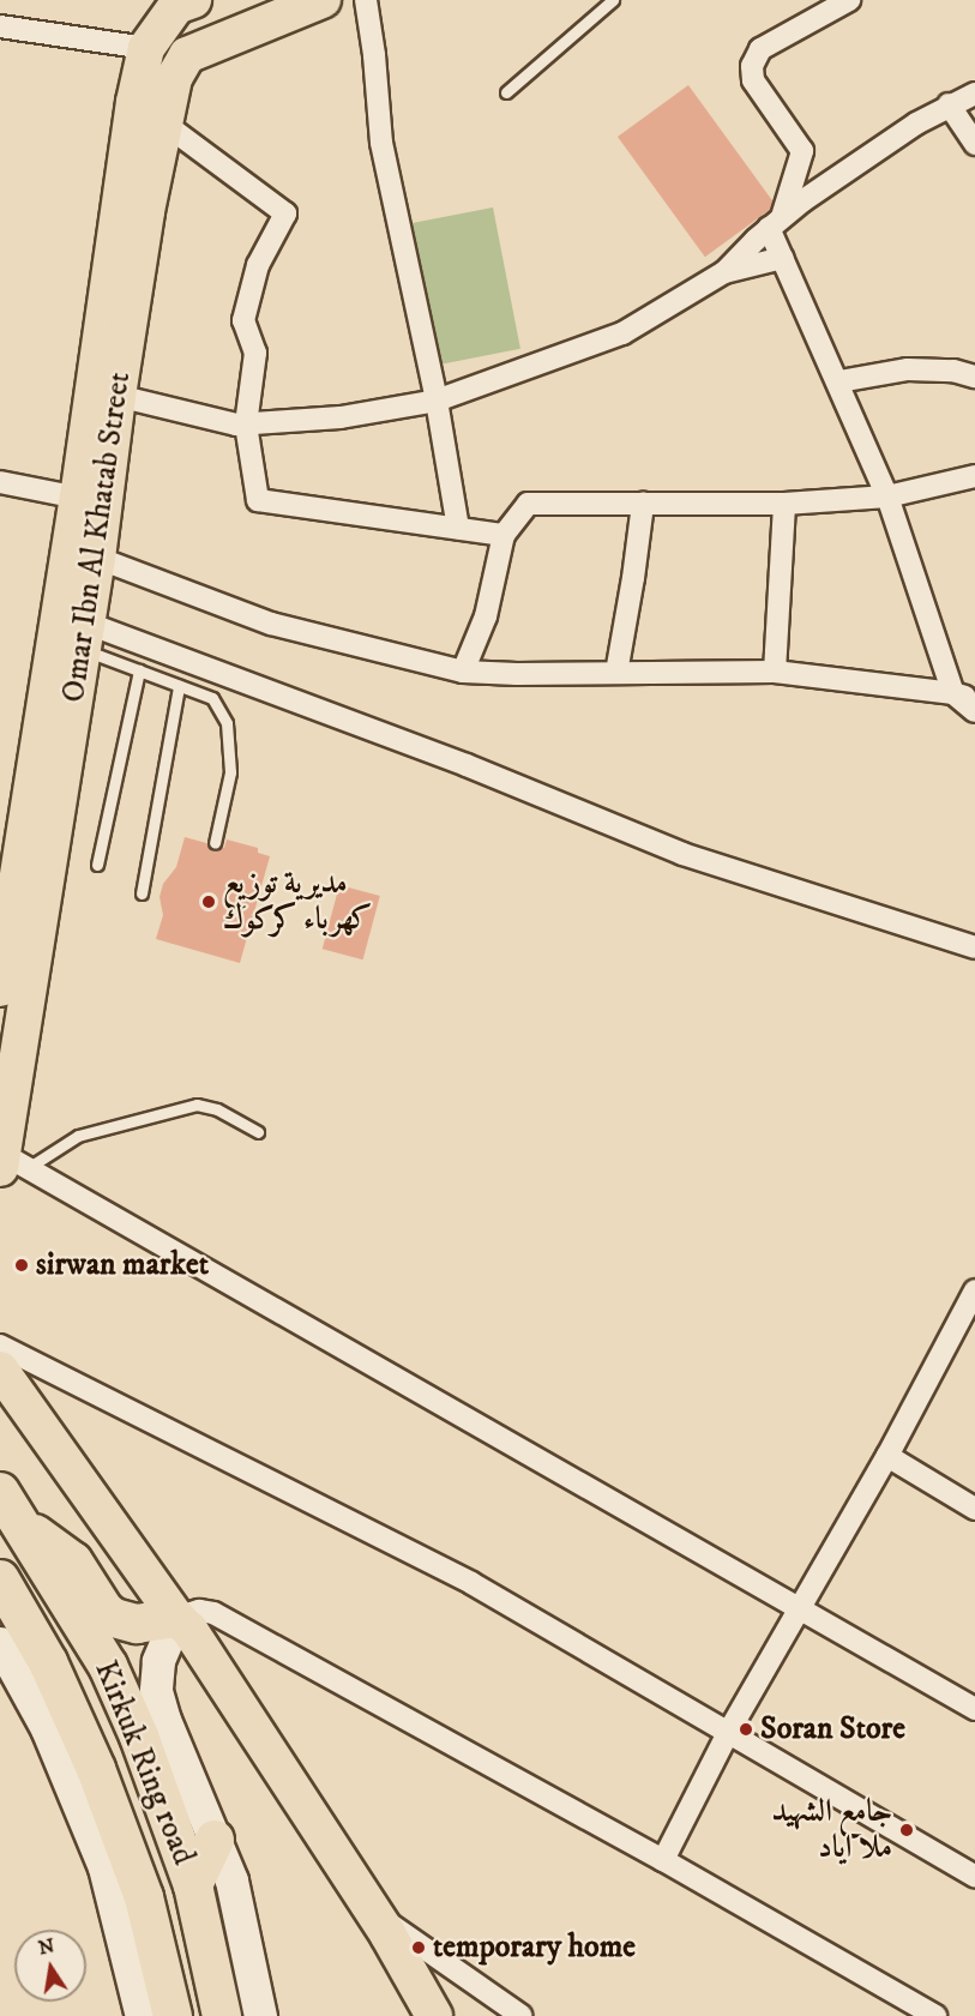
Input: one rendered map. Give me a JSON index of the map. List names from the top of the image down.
{
  "streets": {
    "highway": ["Kirkuk Ring road"],
    "main road": ["Omar Ibn Al Khatab Street"]
  },
  "places": [
    "مديرية توزيع كهرباء كركوك",
    "sirwan market",
    "Soran Store",
    "جامع الشهيد ملا اياد",
    "temporary home"
  ],
  "north": "top"
}
